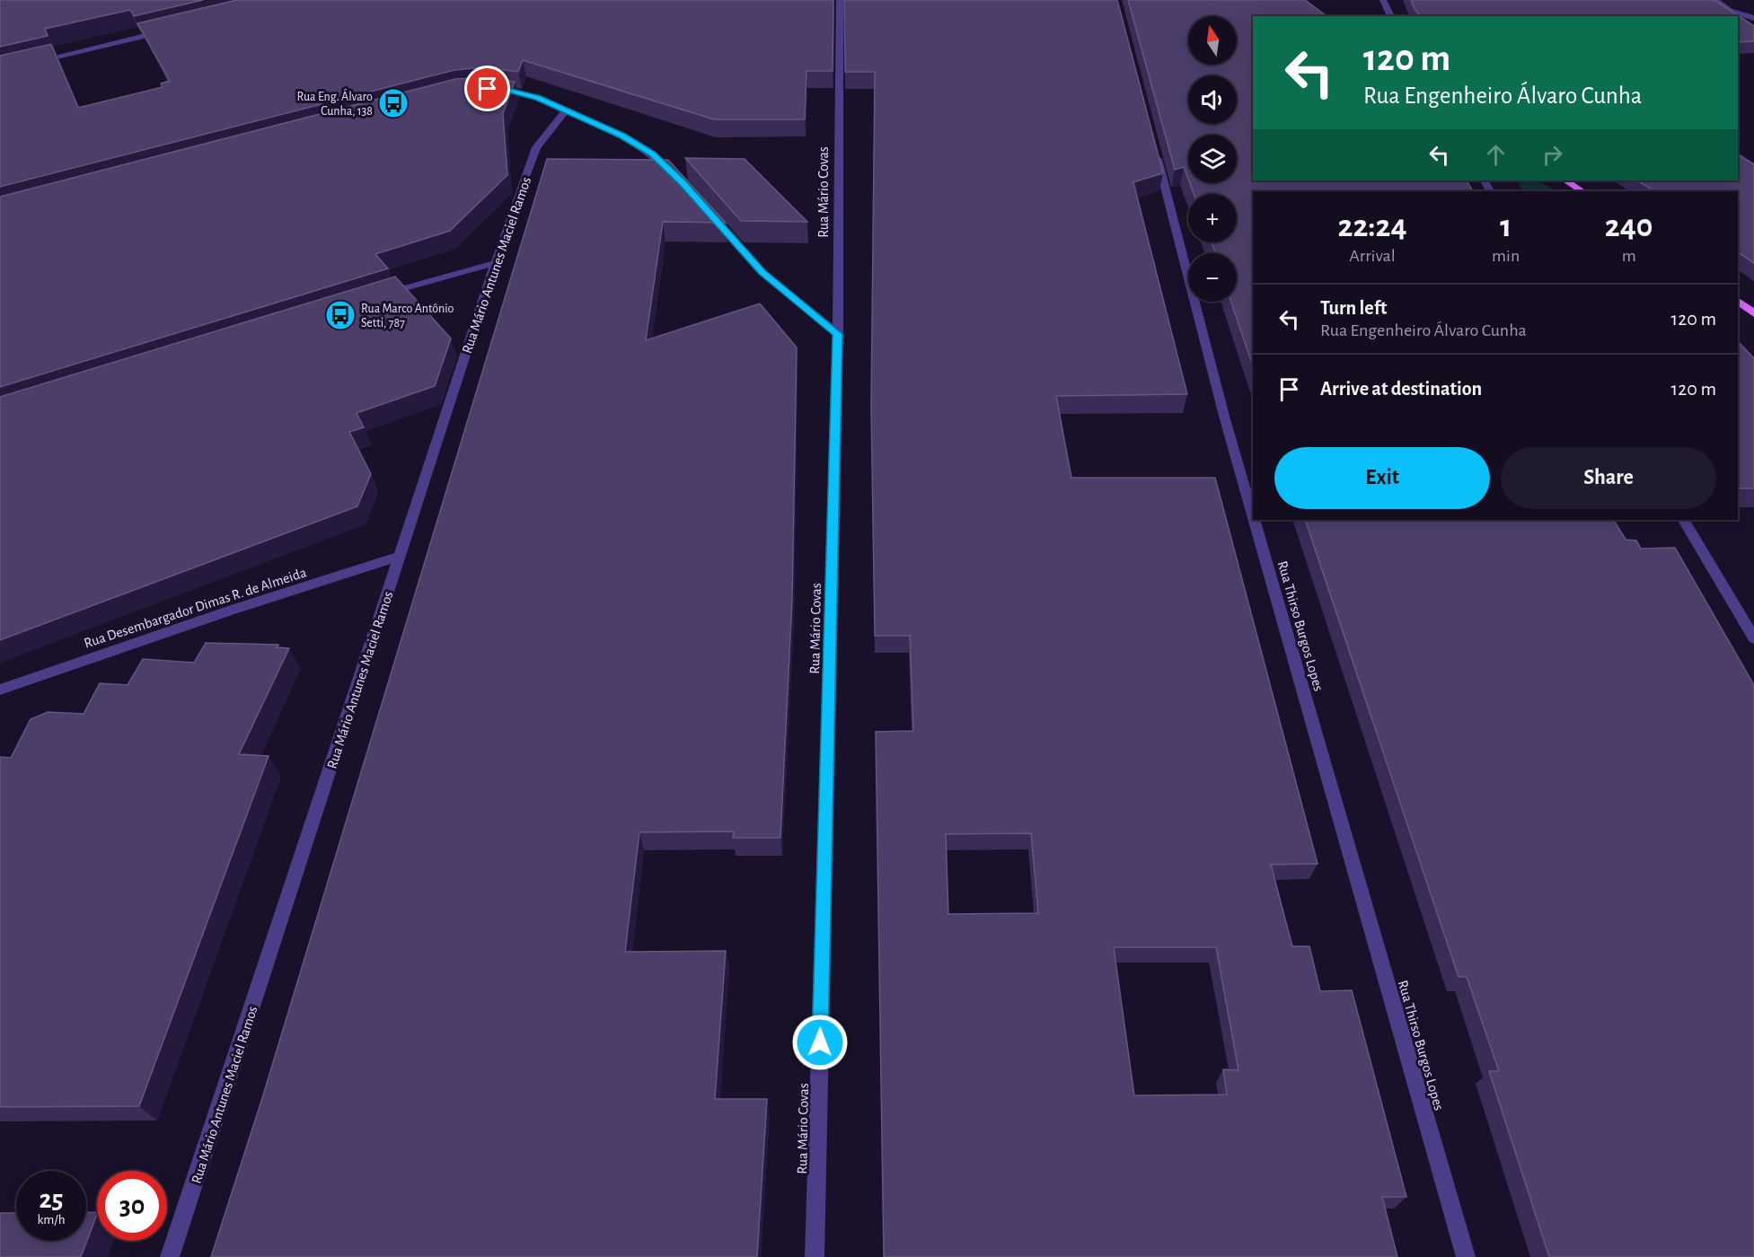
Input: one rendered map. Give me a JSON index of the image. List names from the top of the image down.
{
  "streets": {
    "street": [
      "Rua Mário Covas",
      "Rua Mário Antunes Maciel Ramos",
      "Rua Desembargador Dimas R. de Almeida",
      "Rua Thirso Burgos Lopes"
    ]
  },
  "crossings": [
    ["Rua Mário Antunes Maciel Ramos", "Rua Desembargador Dimas R. de Almeida"]
  ],
  "places": {
    "bus stop": ["Rua Eng. Álvaro Cunha, 138", "Rua Marco Antônio Setti, 787"]
  },
  "north": "top",
  "page": {
    "map_buttons": ["+", "−"],
    "turn": ["120 m", "Rua Engenheiro Álvaro Cunha"],
    "eta": [
      "22:24",
      "Arrival",
      "1",
      "min",
      "240",
      "m"
    ],
    "list": [
      {
        "name": "Turn left",
        "note": "Rua Engenheiro Álvaro Cunha",
        "value": "120 m"
      },
      {
        "name": "Arrive at destination",
        "value": "120 m"
      }
    ],
    "buttons": ["Exit", "Share"],
    "speed": "25 km/h",
    "limit": "30"
  }
}
